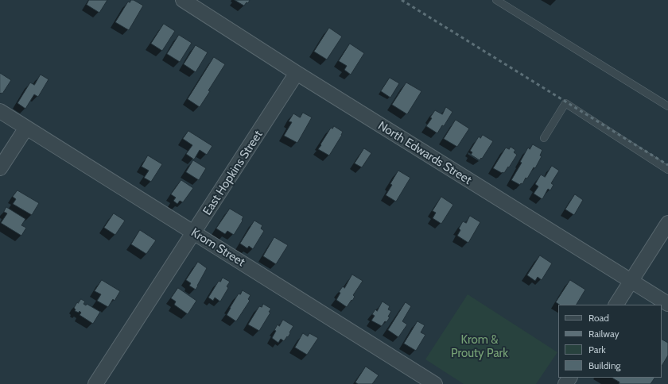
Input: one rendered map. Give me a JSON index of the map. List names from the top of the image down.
{
  "streets": {
    "street": ["North Edwards Street", "East Hopkins Street", "Krom Street"]
  },
  "crossings": [
    ["North Edwards Street", "East Hopkins Street"],
    ["East Hopkins Street", "Krom Street"]
  ],
  "parks": ["Krom & Prouty Park"],
  "legend": [
    "Road",
    "Railway",
    "Park",
    "Building"
  ]
}
